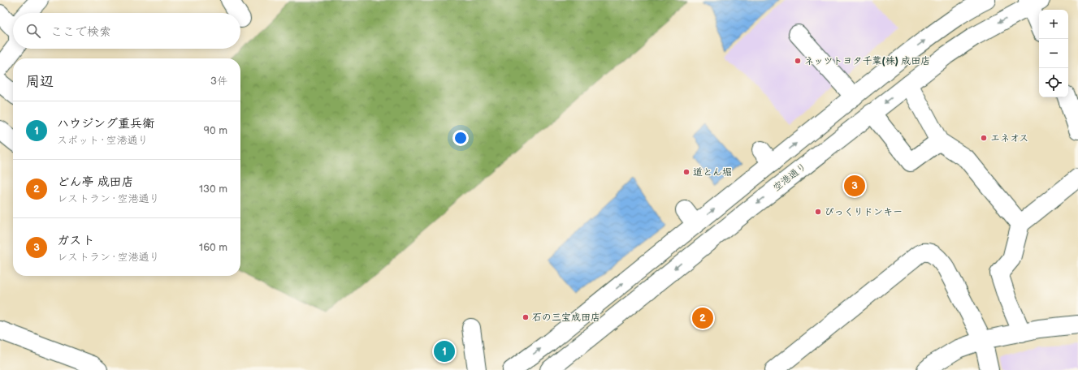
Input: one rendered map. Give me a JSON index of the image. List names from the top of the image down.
{
  "streets": {
    "main road": ["空港通り"]
  },
  "places": [
    "ネッツトヨタ千葉(株) 成田店",
    "エネオス",
    "道とん堀",
    "びっくりドンキー",
    "石の三宝成田店"
  ],
  "page": {
    "map_buttons": ["+", "−"],
    "search": "ここで検索",
    "heading": ["周辺", "3件"],
    "list": [
      {
        "mark": "1",
        "name": "ハウジング重兵衛",
        "note": "スポット · 空港通り",
        "value": "90 m"
      },
      {
        "mark": "2",
        "name": "どん亭 成田店",
        "note": "レストラン · 空港通り",
        "value": "130 m"
      },
      {
        "mark": "3",
        "name": "ガスト",
        "note": "レストラン · 空港通り",
        "value": "160 m"
      }
    ],
    "pins": ["3", "2", "1"]
  }
}
